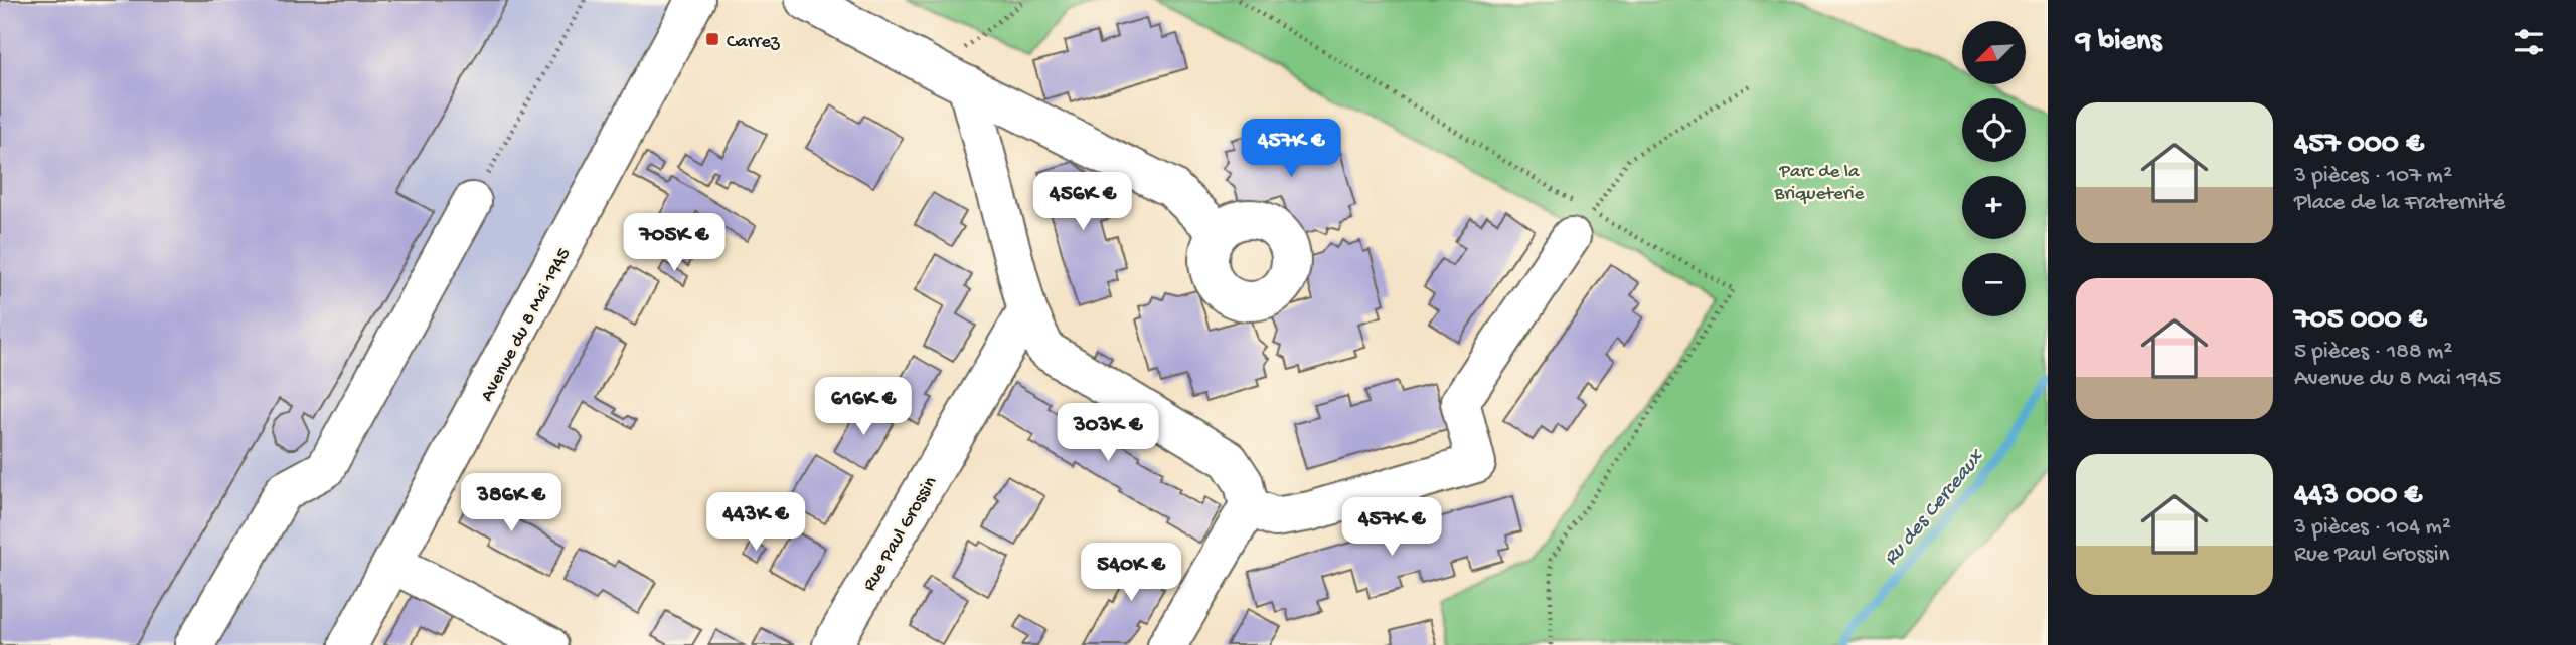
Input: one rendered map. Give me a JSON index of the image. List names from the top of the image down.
{
  "streets": {
    "street": ["Avenue du 8 Mai 1945", "Rue Paul Grossin"]
  },
  "water": ["Ru des Cerceaux"],
  "parks": ["Parc de la Briqueterie"],
  "places": {
    "transit": ["Carrez"]
  },
  "north": "bottom left",
  "page": {
    "heading": "9 biens",
    "map_buttons": ["+", "−"],
    "list": [
      {
        "name": "457 000 €",
        "note": "3 pièces · 107 m² · Place de la Fraternité"
      },
      {
        "name": "705 000 €",
        "note": "5 pièces · 188 m² · Avenue du 8 Mai 1945"
      },
      {
        "name": "443 000 €",
        "note": "3 pièces · 104 m² · Rue Paul Grossin"
      }
    ],
    "price": [
      "457K €",
      "456K €",
      "705K €",
      "616K €",
      "303K €",
      "386K €",
      "443K €",
      "457K €",
      "540K €"
    ]
  }
}
